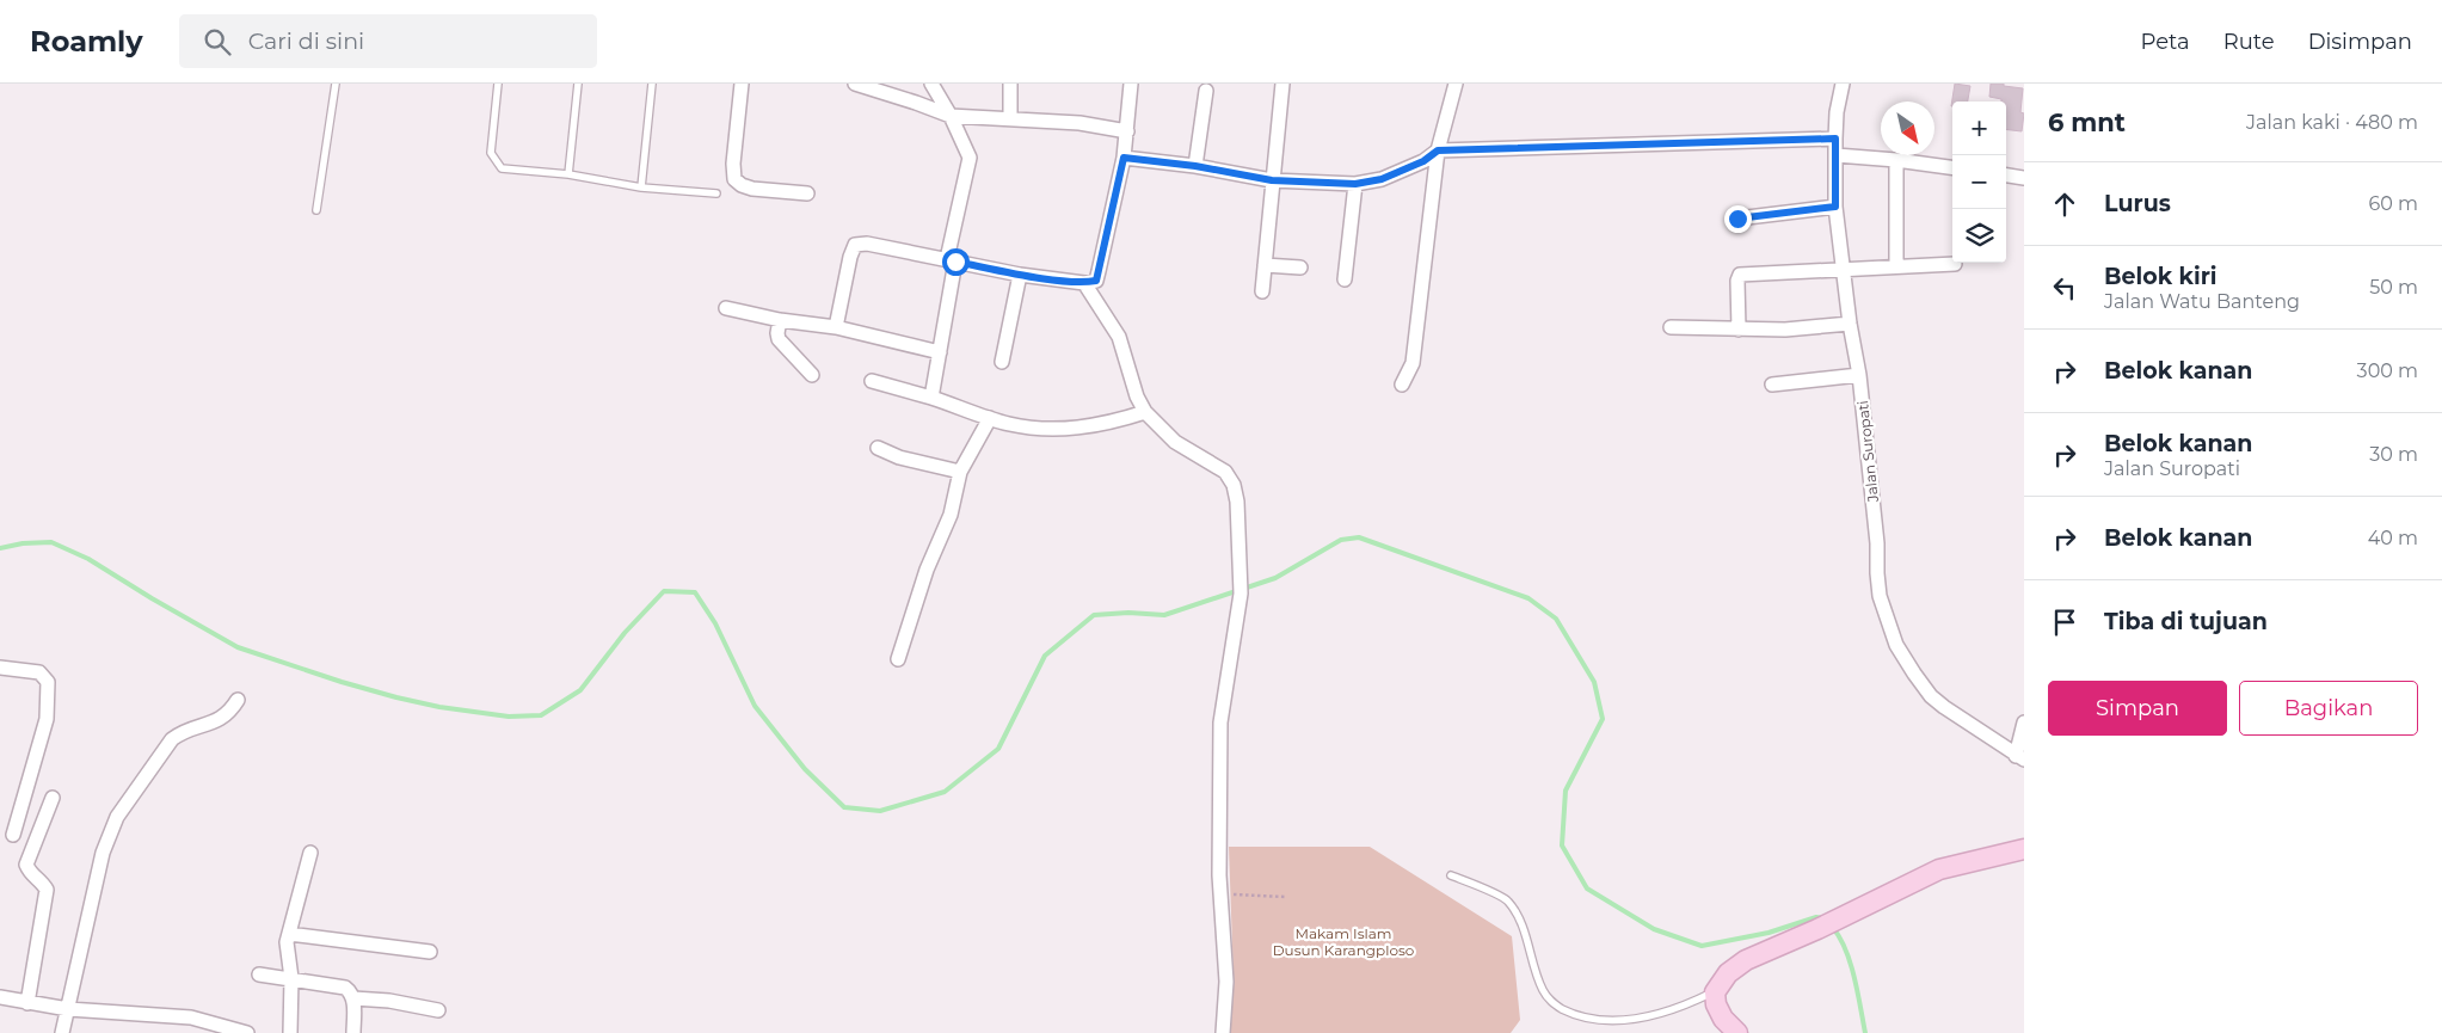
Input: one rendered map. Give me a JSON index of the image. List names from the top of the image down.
{
  "streets": {
    "street": ["Jalan Suropati"]
  },
  "parks": ["Makam Islam Dusun Karangploso"],
  "north": "bottom right",
  "page": {
    "header": "Roamly",
    "search": "Cari di sini",
    "nav": ["Peta", "Rute", "Disimpan"],
    "heading": ["6 mnt", "Jalan kaki · 480 m"],
    "map_buttons": ["+", "−"],
    "list": [
      ["Lurus", "60 m"],
      ["Belok kiri", "Jalan Watu Banteng", "50 m"],
      ["Belok kanan", "300 m"],
      ["Belok kanan", "Jalan Suropati", "30 m"],
      ["Belok kanan", "40 m"],
      "Tiba di tujuan"
    ],
    "buttons": ["Simpan", "Bagikan"]
  }
}
